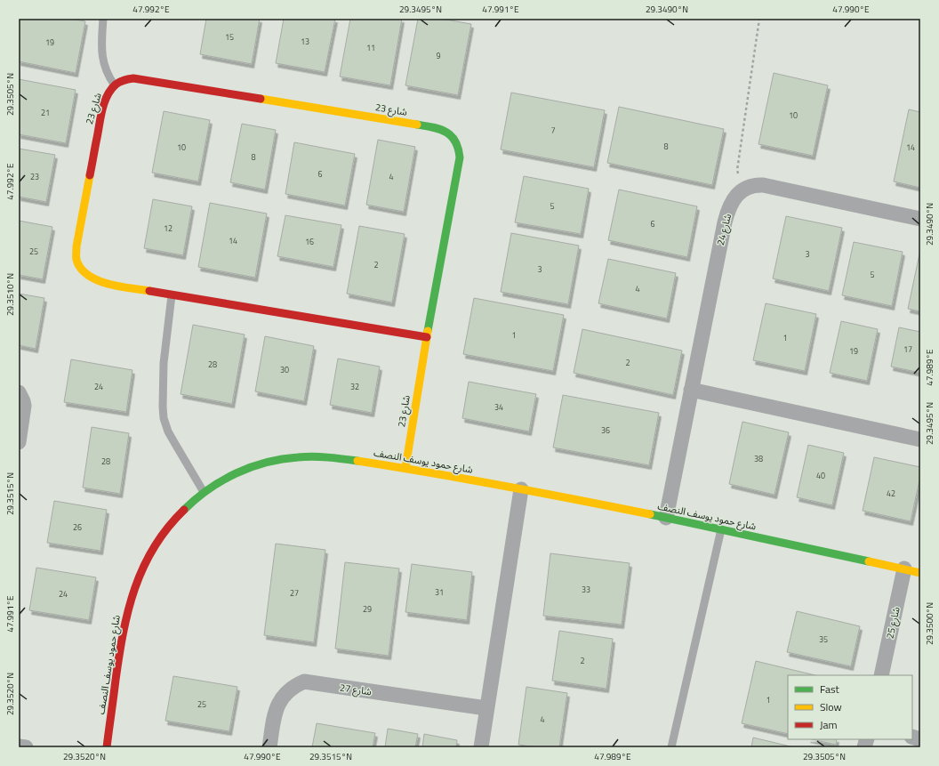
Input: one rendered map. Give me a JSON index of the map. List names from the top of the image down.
{
  "streets": {
    "street": [
      "شارع 23",
      "شارع 24",
      "شارع حمود يوسف النصف",
      "شارع 25",
      "شارع 27"
    ]
  },
  "crossings": [
    ["شارع 23", "شارع حمود يوسف النصف"],
    ["شارع 24", "شارع حمود يوسف النصف"],
    ["شارع حمود يوسف النصف", "شارع 25"]
  ],
  "house_numbers": [
    "15",
    "13",
    "19",
    "11",
    "9",
    "21",
    "10",
    "7",
    "8",
    "10",
    "14",
    "8",
    "6",
    "23",
    "4",
    "5",
    "6",
    "12",
    "14",
    "16",
    "25",
    "3",
    "2",
    "3",
    "5",
    "4",
    "1",
    "1",
    "17",
    "19",
    "2",
    "28",
    "30",
    "24",
    "32",
    "34",
    "36",
    "38",
    "28",
    "40",
    "42",
    "26",
    "33",
    "31",
    "27",
    "24",
    "29",
    "35",
    "2",
    "1",
    "25",
    "4"
  ],
  "legend": ["Fast", "Slow", "Jam"],
  "coordinates": [
    "47.992°E",
    "29.3495°N",
    "47.991°E",
    "29.3490°N",
    "47.990°E",
    "29.3505°N",
    "29.3510°N",
    "47.989°E",
    "29.3515°N",
    "29.3500°N",
    "29.3520°N"
  ]
}
